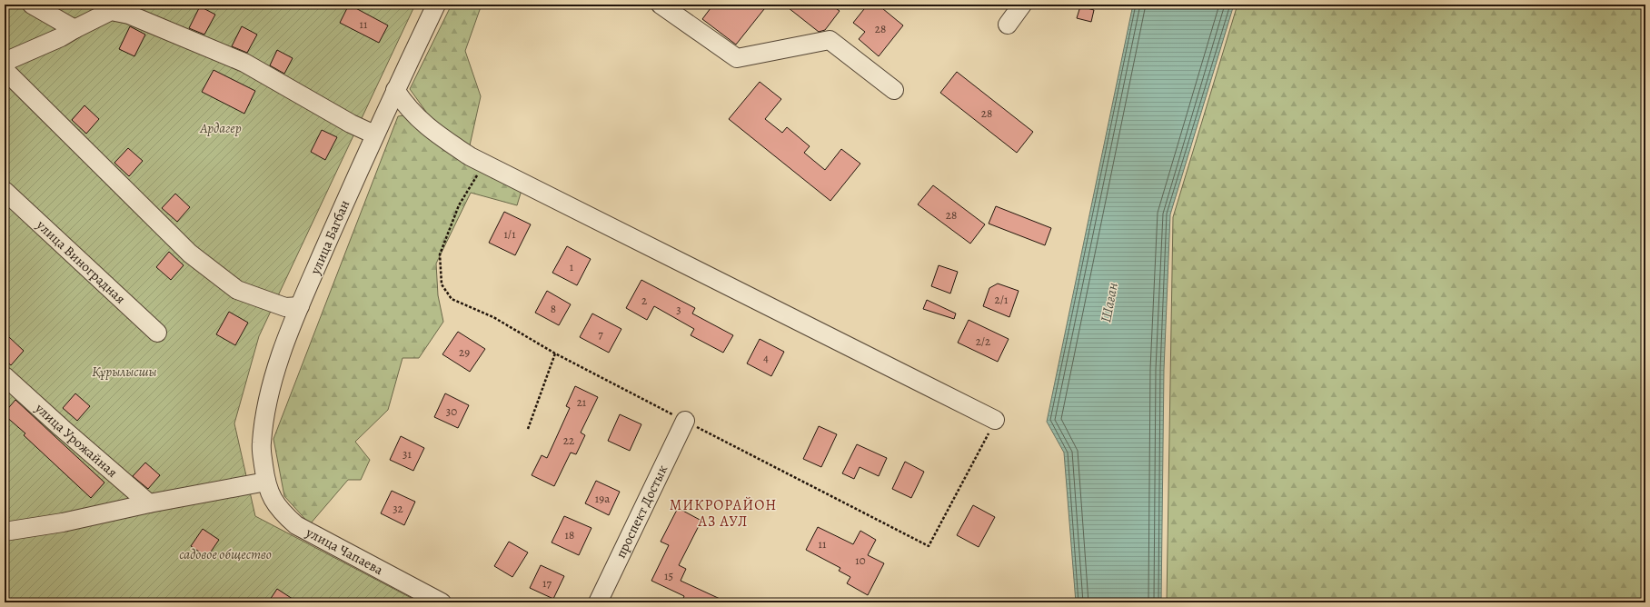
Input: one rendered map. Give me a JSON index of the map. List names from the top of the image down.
{
  "streets": {
    "street": [
      "улица Багбан",
      "улица Виноградная",
      "улица Урожайная",
      "проспект Достык",
      "улица Чапаева"
    ]
  },
  "crossings": [
    ["улица Багбан", "улица Чапаева"]
  ],
  "districts": ["МИКРОРАЙОН АЗ АУЛ"],
  "water": ["Шаған"],
  "parks": ["Ардагер", "Құрылысшы", "садовое общество"],
  "house_numbers": [
    "11",
    "28",
    "28",
    "28",
    "1/1",
    "1",
    "2/1",
    "2",
    "8",
    "3",
    "7",
    "2/2",
    "29",
    "4",
    "21",
    "30",
    "22",
    "31",
    "19а",
    "32",
    "18",
    "11",
    "10",
    "15",
    "17"
  ]
}
